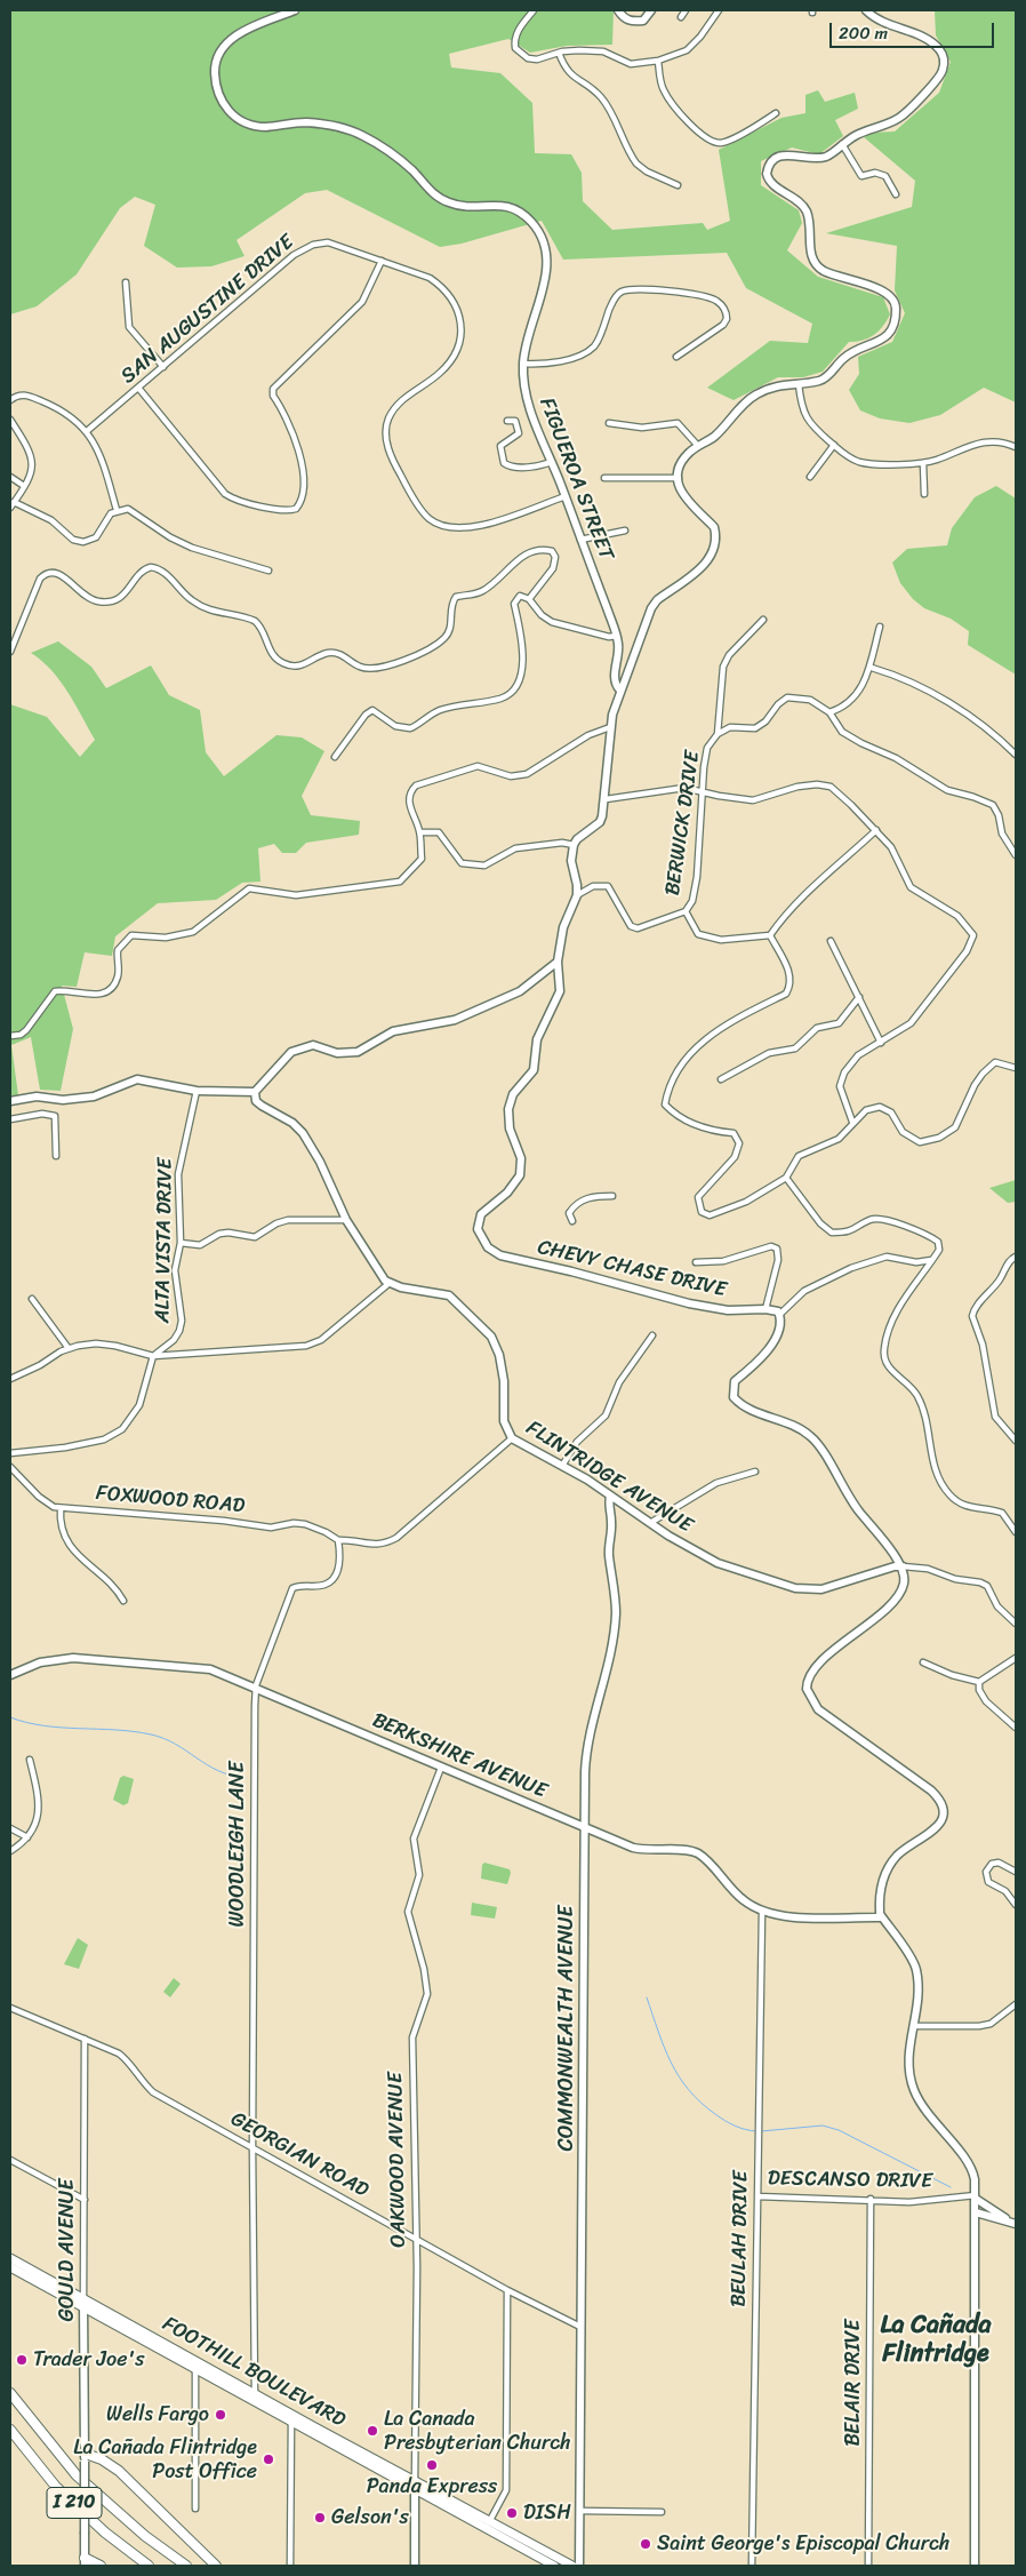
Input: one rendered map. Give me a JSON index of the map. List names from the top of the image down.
{
  "streets": {
    "highway": ["I 210"],
    "main road": ["FOOTHILL BOULEVARD"],
    "street": [
      "SAN AUGUSTINE DRIVE",
      "FIGUEROA STREET",
      "BERWICK DRIVE",
      "ALTA VISTA DRIVE",
      "CHEVY CHASE DRIVE",
      "FLINTRIDGE AVENUE",
      "FOXWOOD ROAD",
      "BERKSHIRE AVENUE",
      "WOODLEIGH LANE",
      "COMMONWEALTH AVENUE",
      "GEORGIAN ROAD",
      "OAKWOOD AVENUE",
      "DESCANSO DRIVE",
      "BEULAH DRIVE",
      "GOULD AVENUE",
      "BELAIR DRIVE"
    ]
  },
  "crossings": [
    ["SAN AUGUSTINE DRIVE", "FIGUEROA STREET"],
    ["FLINTRIDGE AVENUE", "COMMONWEALTH AVENUE"],
    ["FOXWOOD ROAD", "WOODLEIGH LANE"],
    ["BERKSHIRE AVENUE", "WOODLEIGH LANE"],
    ["BERKSHIRE AVENUE", "COMMONWEALTH AVENUE"],
    ["BERKSHIRE AVENUE", "OAKWOOD AVENUE"],
    ["BERKSHIRE AVENUE", "BEULAH DRIVE"],
    ["WOODLEIGH LANE", "GEORGIAN ROAD"],
    ["WOODLEIGH LANE", "FOOTHILL BOULEVARD"],
    ["COMMONWEALTH AVENUE", "GEORGIAN ROAD"],
    ["GEORGIAN ROAD", "OAKWOOD AVENUE"],
    ["GEORGIAN ROAD", "GOULD AVENUE"],
    ["OAKWOOD AVENUE", "FOOTHILL BOULEVARD"],
    ["DESCANSO DRIVE", "BEULAH DRIVE"],
    ["DESCANSO DRIVE", "BELAIR DRIVE"],
    ["GOULD AVENUE", "FOOTHILL BOULEVARD"]
  ],
  "districts": ["La Cañada Flintridge"],
  "places": [
    "Trader Joe's",
    "Wells Fargo",
    "La Canada Presbyterian Church",
    "La Cañada Flintridge Post Office",
    "Panda Express",
    "DISH",
    "Gelson's",
    "Saint George's Episcopal Church"
  ],
  "scale_bar": "200 m"
}
